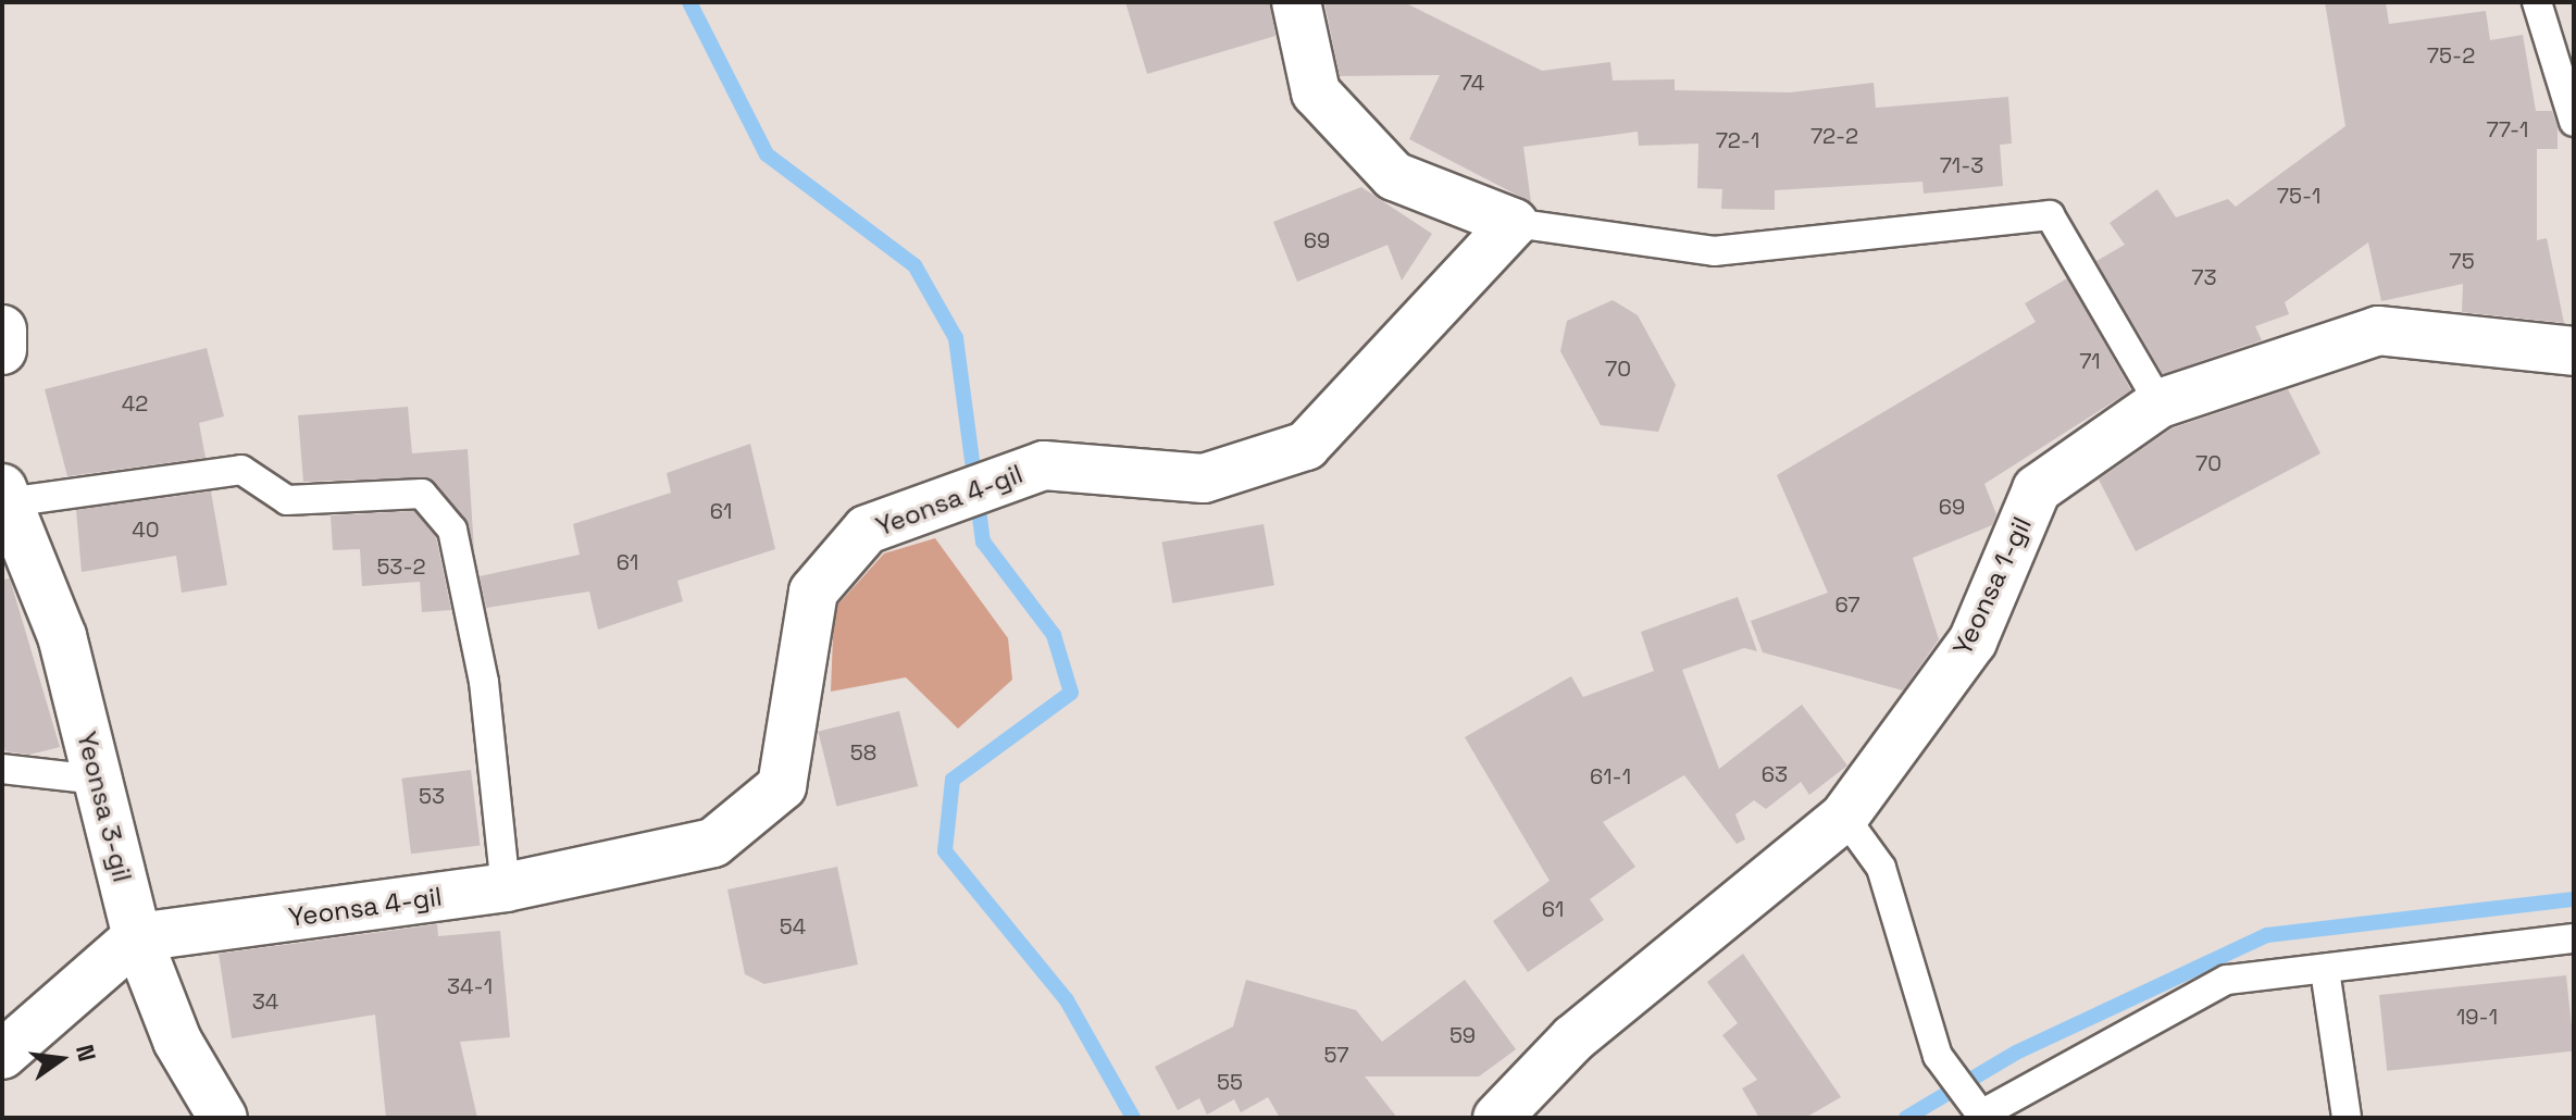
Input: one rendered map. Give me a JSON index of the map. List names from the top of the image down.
{
  "streets": {
    "street": ["Yeonsa 4-gil", "Yeonsa 1-gil", "Yeonsa 3-gil"]
  },
  "crossings": [
    ["Yeonsa 4-gil", "Yeonsa 3-gil"]
  ],
  "house_numbers": [
    "75-2",
    "74",
    "77-1",
    "72-2",
    "72-1",
    "71-3",
    "75-1",
    "69",
    "75",
    "73",
    "71",
    "70",
    "42",
    "70",
    "69",
    "61",
    "40",
    "61",
    "53-2",
    "67",
    "58",
    "63",
    "61-1",
    "53",
    "61",
    "54",
    "34-1",
    "34",
    "19-1",
    "59",
    "57",
    "55"
  ],
  "north": "right"
}
